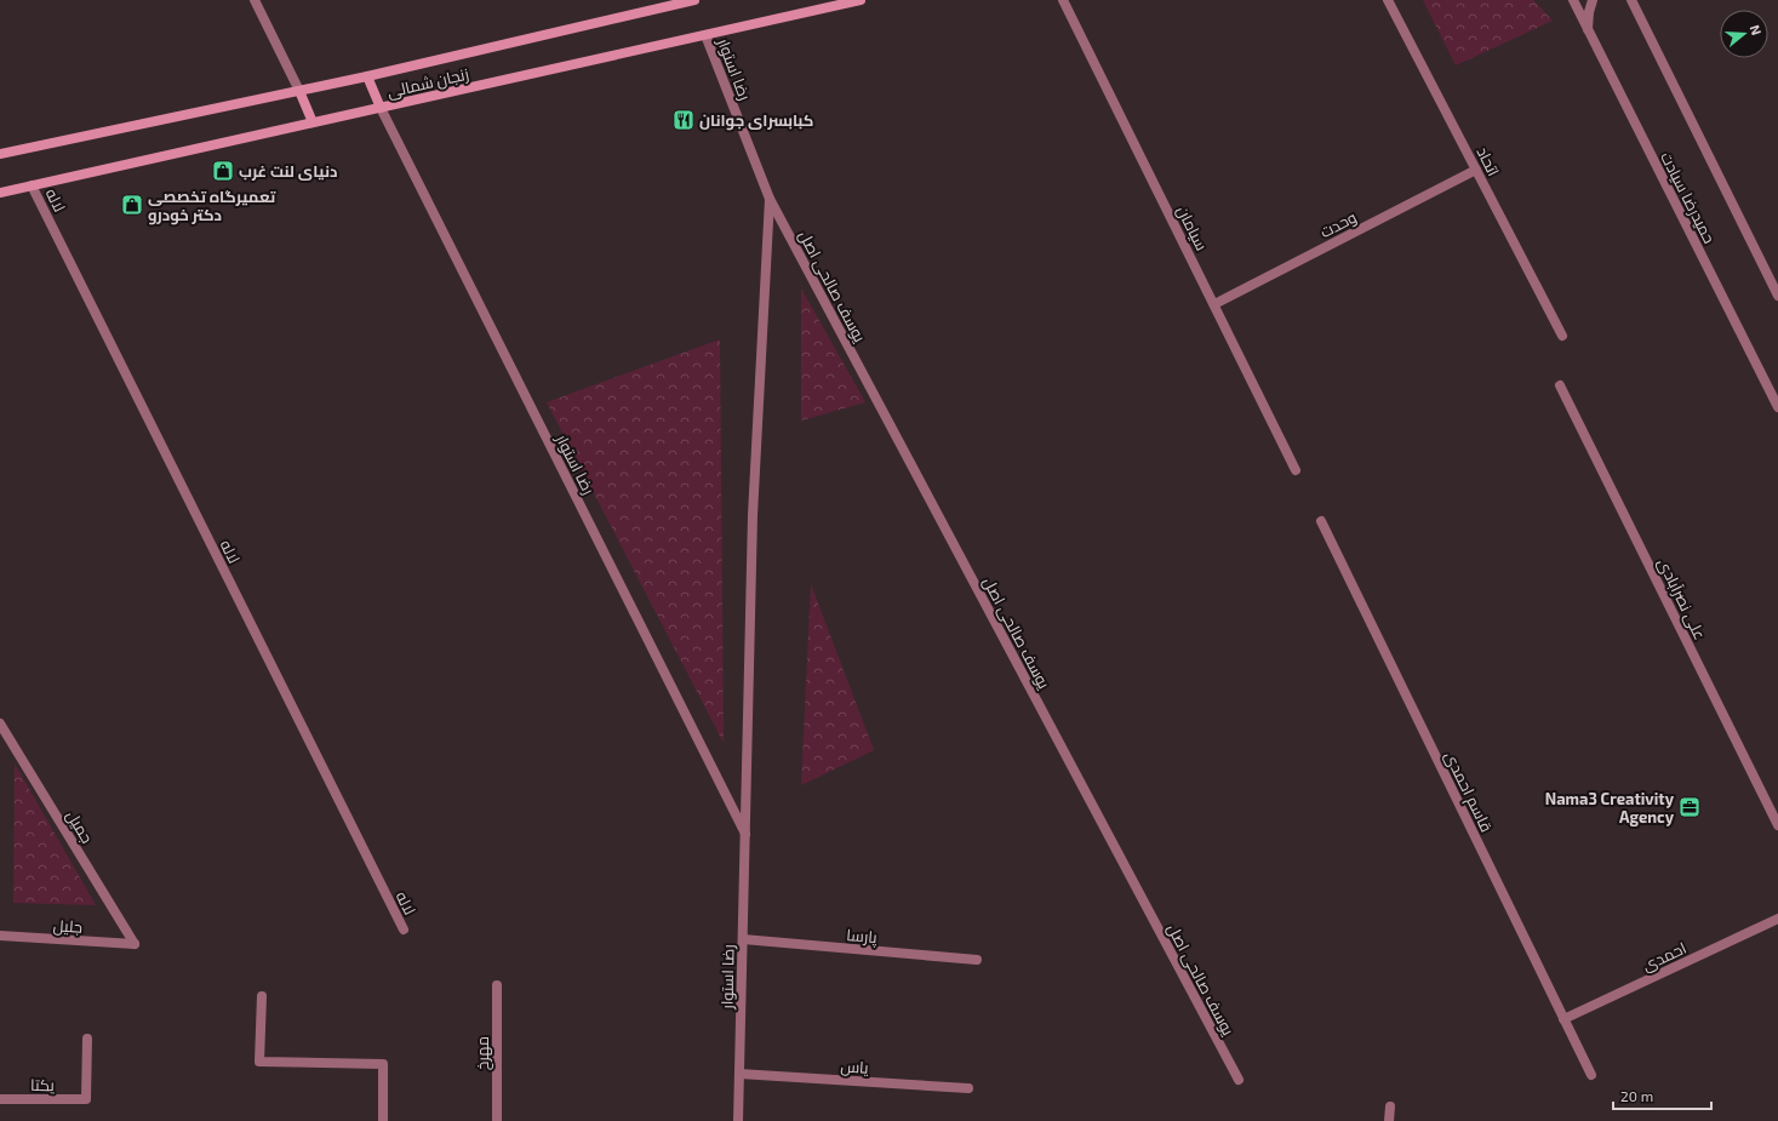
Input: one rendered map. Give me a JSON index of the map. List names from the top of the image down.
{
  "streets": {
    "main road": ["زنجان شمالی"],
    "street": [
      "رضا استوار",
      "اتحاد",
      "حمیدرضا سیادت",
      "لاله",
      "وحدت",
      "سیامان",
      "یوسف صالحی اصل",
      "علی نصرآبادی",
      "قاسم احمدی",
      "جمیل",
      "جلیل",
      "پارسا",
      "احمدی",
      "مهرخ",
      "یاس",
      "یکتا"
    ]
  },
  "crossings": [
    ["رضا استوار", "زنجان شمالی"],
    ["رضا استوار", "یوسف صالحی اصل"],
    ["رضا استوار", "پارسا"],
    ["رضا استوار", "یاس"],
    ["زنجان شمالی", "لاله"],
    ["اتحاد", "وحدت"],
    ["وحدت", "سیامان"],
    ["قاسم احمدی", "احمدی"],
    ["جمیل", "جلیل"]
  ],
  "places": {
    "restaurant": ["کبابسرای جوانان"],
    "shop": ["دنیای لنت غرب", "تعمیرگاه تخصصی دکتر خودرو"],
    "office": ["Nama3 Creativity Agency"]
  },
  "scale_bar": "20 m",
  "north": "right"
}
